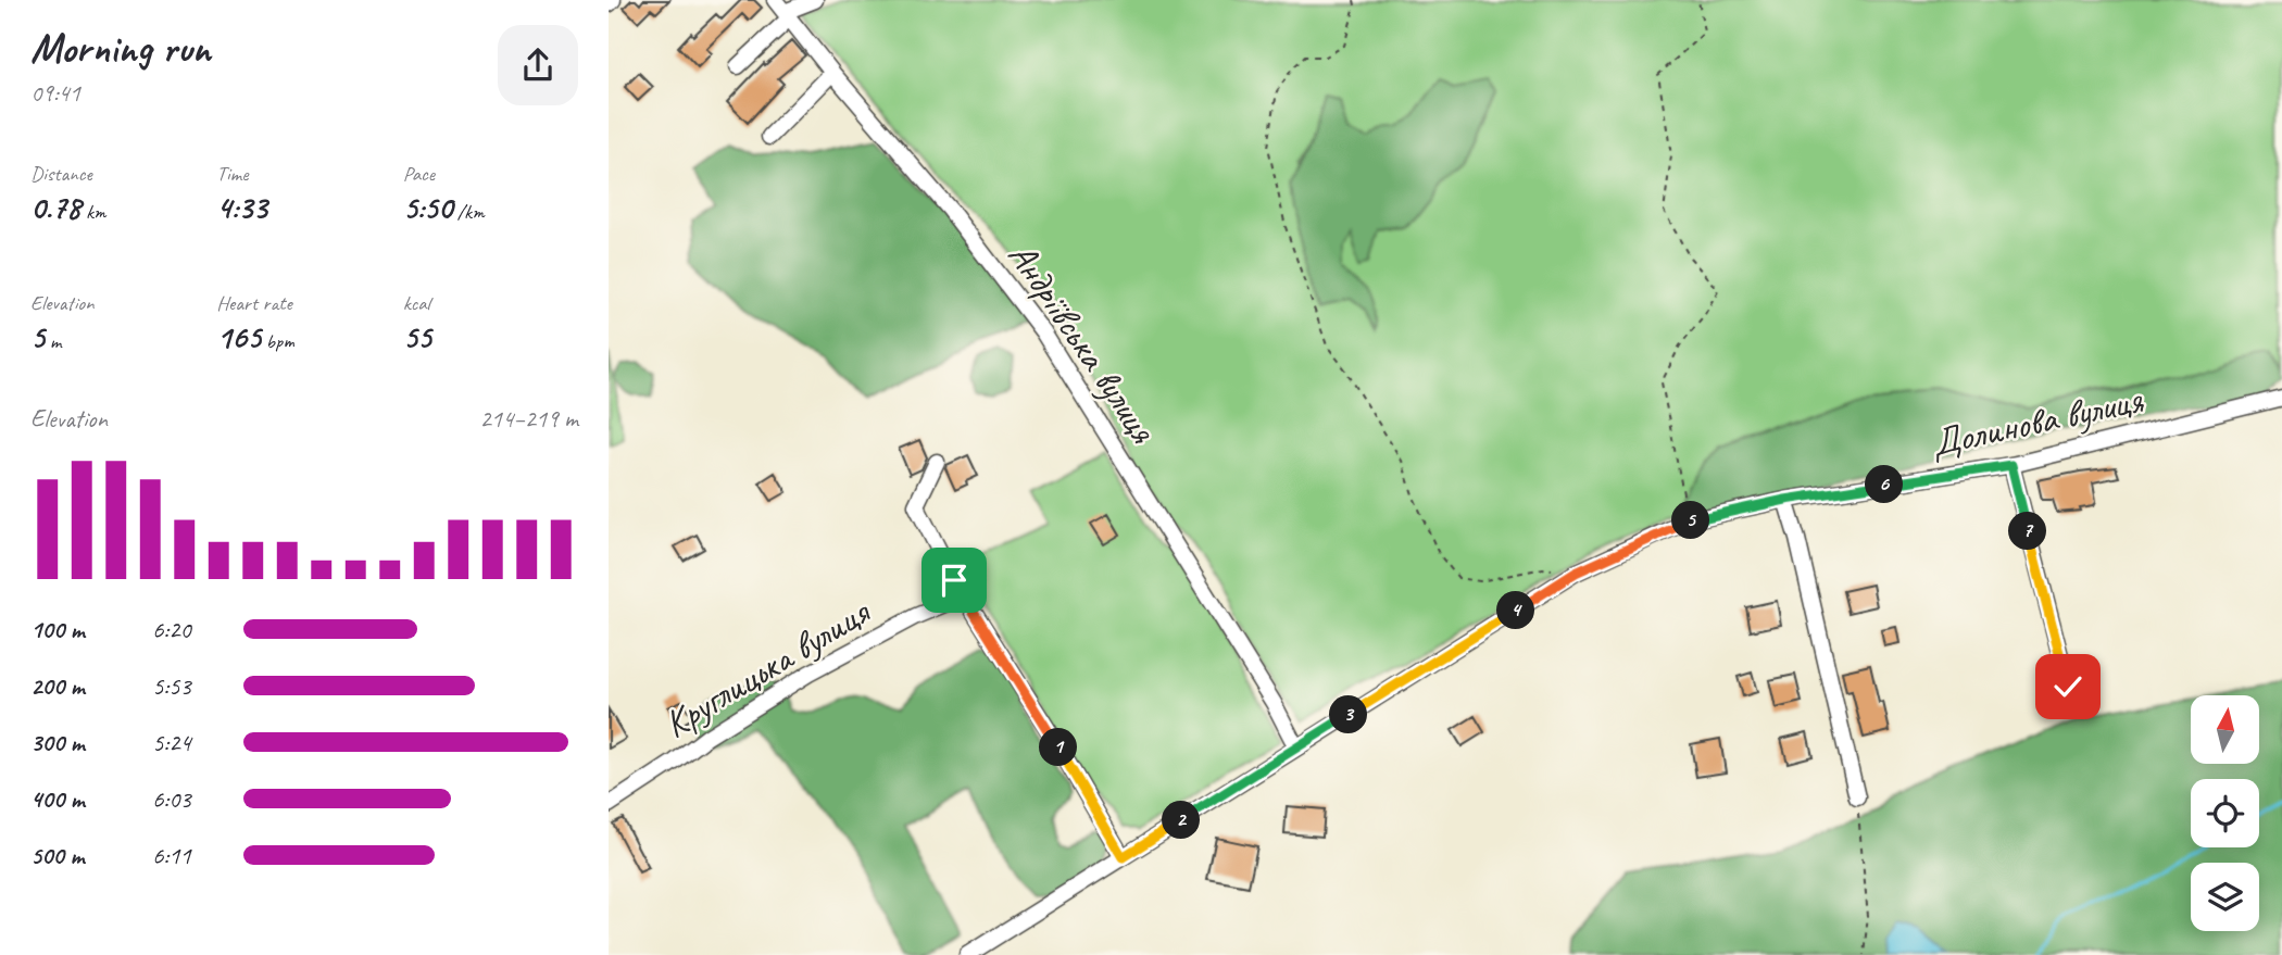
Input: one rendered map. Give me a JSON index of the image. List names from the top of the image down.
{
  "streets": {
    "street": ["Андріївська вулиця", "Долинова вулиця", "Круглицька вулиця"]
  },
  "crossings": [
    ["Андріївська вулиця", "Долинова вулиця"]
  ],
  "north": "top",
  "page": {
    "heading": ["Morning run", "09:41"],
    "stats": [
      ["Distance", "0.78 km"],
      ["Time", "4:33"],
      ["Pace", "5:50 /km"],
      ["Elevation", "5 m"],
      ["Heart rate", "165 bpm"],
      ["kcal", "55"]
    ],
    "chart": ["Elevation", "214–219 m"],
    "pins": [
      "6",
      "5",
      "7",
      "4",
      "3",
      "1",
      "2"
    ],
    "list": [
      {
        "name": "100 m",
        "note": "6:20"
      },
      {
        "name": "200 m",
        "note": "5:53"
      },
      {
        "name": "300 m",
        "note": "5:24"
      },
      {
        "name": "400 m",
        "note": "6:03"
      },
      {
        "name": "500 m",
        "note": "6:11"
      }
    ]
  }
}
